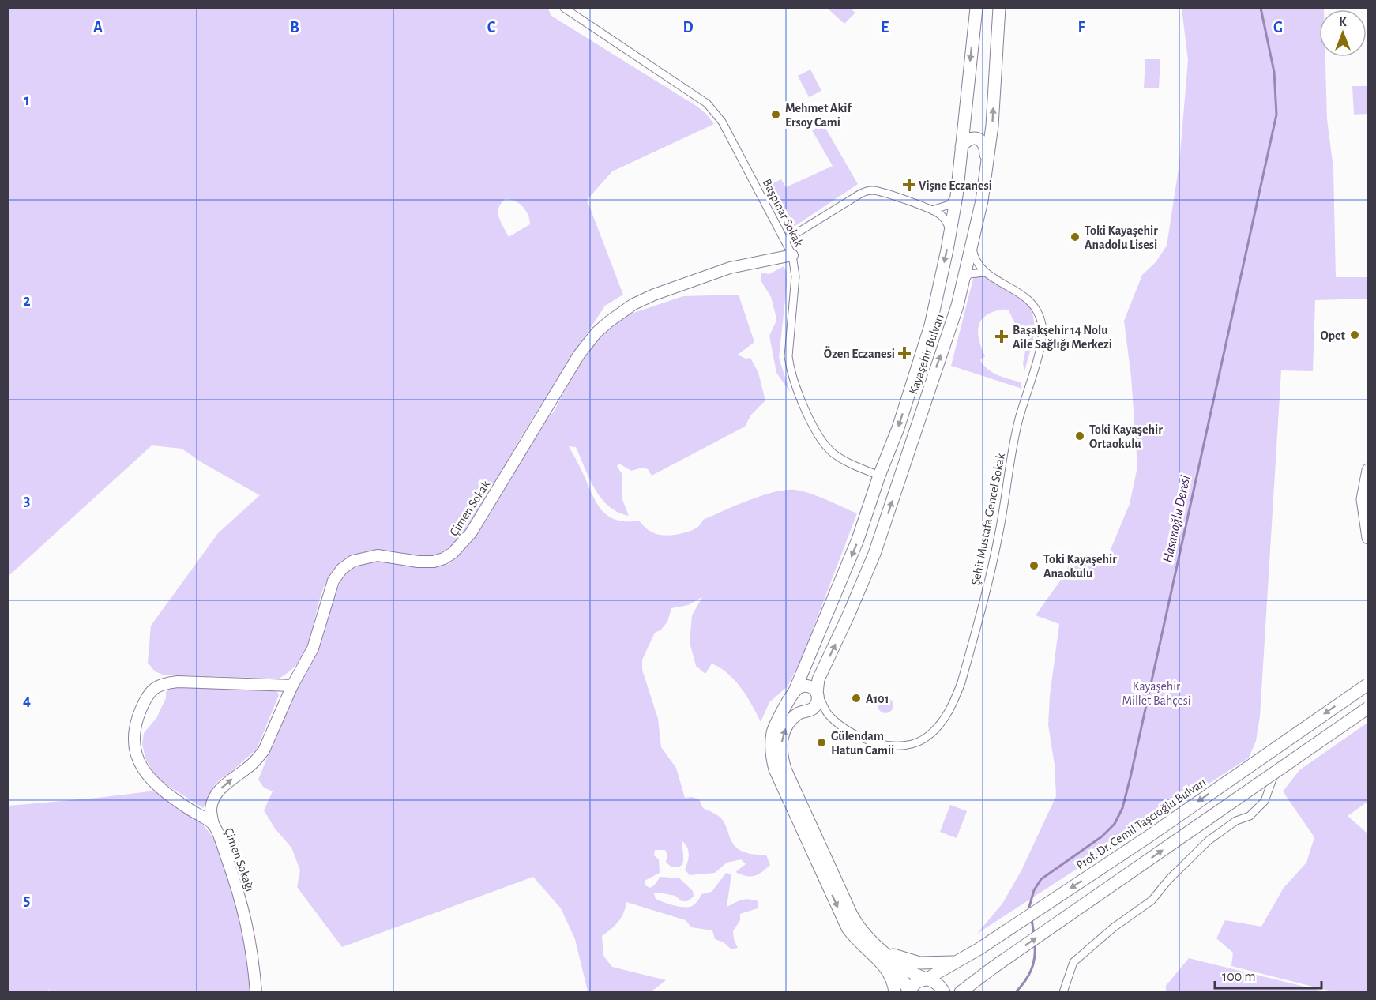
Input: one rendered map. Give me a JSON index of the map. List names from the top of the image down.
{
  "streets": {
    "main road": [
      "Kayaşehir Bulvarı",
      "Çimen Sokak",
      "Prof. Dr. Cemil Taşcıoğlu Bulvarı",
      "Çimen Sokağı"
    ],
    "street": ["Başpınar Sokak", "Şehit Mustafa Gencel Sokak"]
  },
  "crossings": [
    ["Başpınar Sokak", "Kayaşehir Bulvarı"],
    ["Başpınar Sokak", "Çimen Sokak"],
    ["Çimen Sokak", "Çimen Sokağı"]
  ],
  "water": ["Hasanoğlu Deresi"],
  "parks": ["Kayaşehir Millet Bahçesi"],
  "places": {
    "other": [
      "Mehmet Akif Ersoy Cami",
      "Toki Kayaşehir Anadolu Lisesi",
      "Opet",
      "Toki Kayaşehir Ortaokulu",
      "Toki Kayaşehir Anaokulu",
      "A101",
      "Gülendam Hatun Camii"
    ],
    "health": ["Vişne Eczanesi", "Başakşehir 14 Nolu Aile Sağlığı Merkezi", "Özen Eczanesi"]
  },
  "scale_bar": "100 m",
  "north": "top",
  "grid": {
    "columns": [
      "A",
      "B",
      "C",
      "D",
      "E",
      "F",
      "G"
    ],
    "rows": [
      "1",
      "2",
      "3",
      "4",
      "5"
    ]
  }
}
